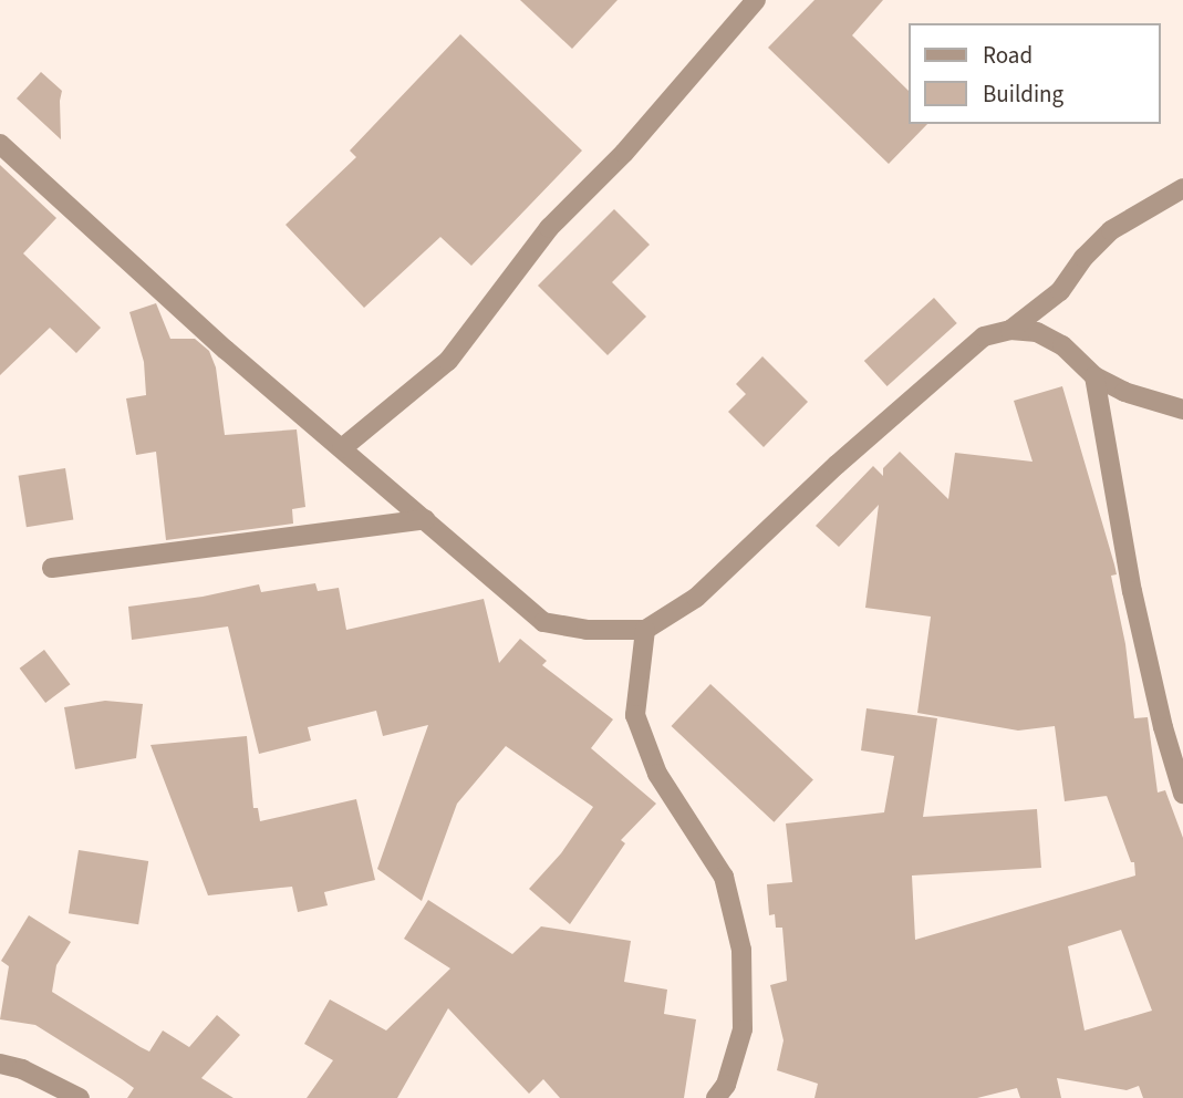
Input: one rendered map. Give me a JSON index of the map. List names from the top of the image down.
{
  "legend": ["Road", "Building"]
}
